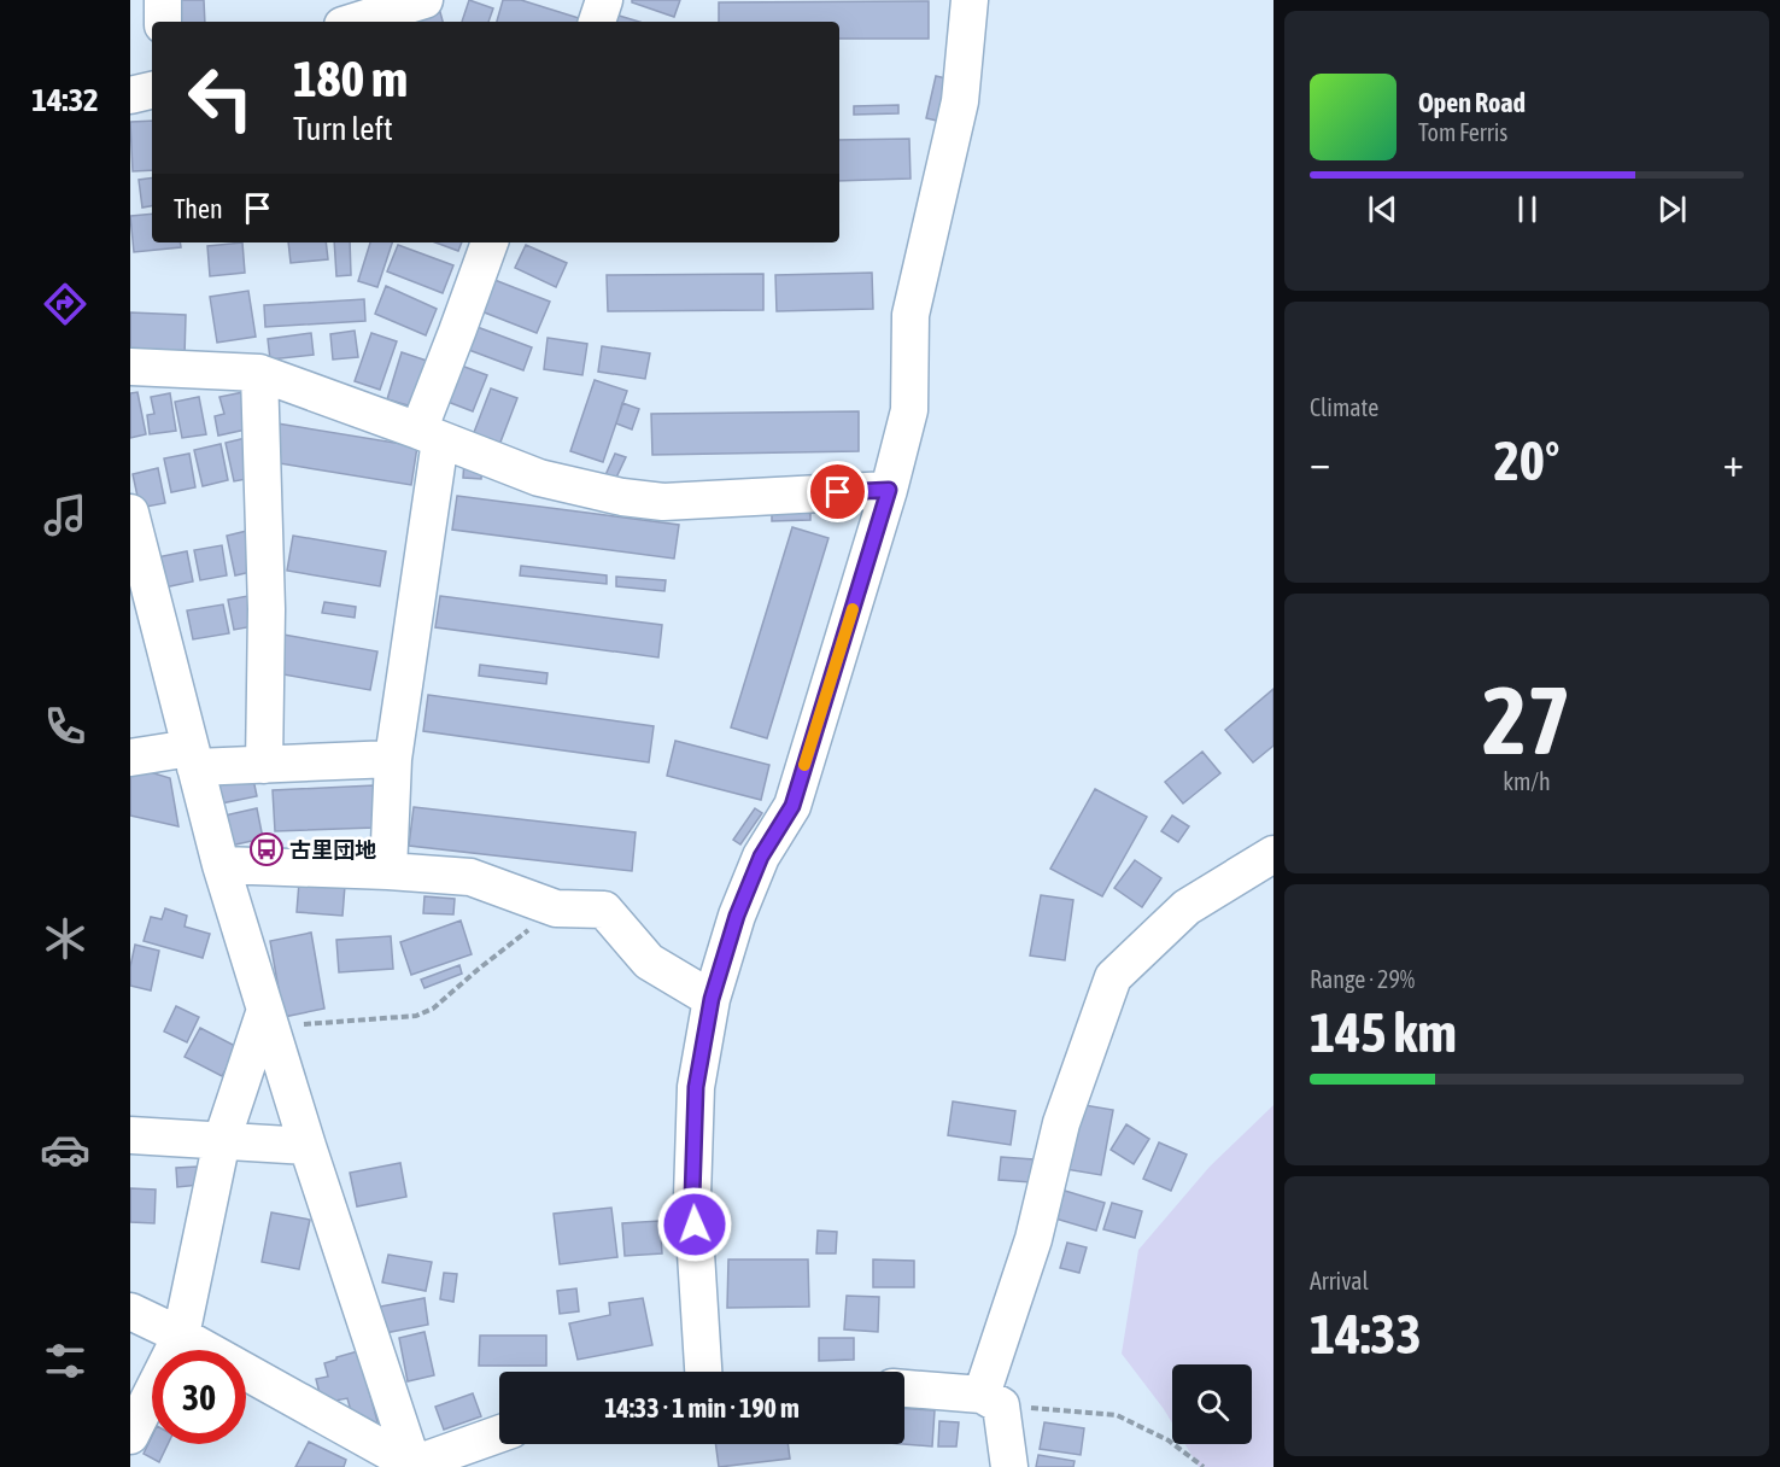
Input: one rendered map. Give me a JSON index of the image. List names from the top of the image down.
{
  "places": {
    "bus stop": ["古里団地"]
  },
  "page": {
    "tabs": "14:32",
    "turn": ["180 m", "Turn left"],
    "song": ["Open Road", "Tom Ferris"],
    "then": "Then",
    "tile": [
      "Climate",
      ["27", "km/h"],
      ["Range · 29%", "145 km"],
      ["Arrival", "14:33"]
    ],
    "heat": ["−", "20°", "+"],
    "limit": "30",
    "trip": "14:33 · 1 min · 190 m"
  }
}
